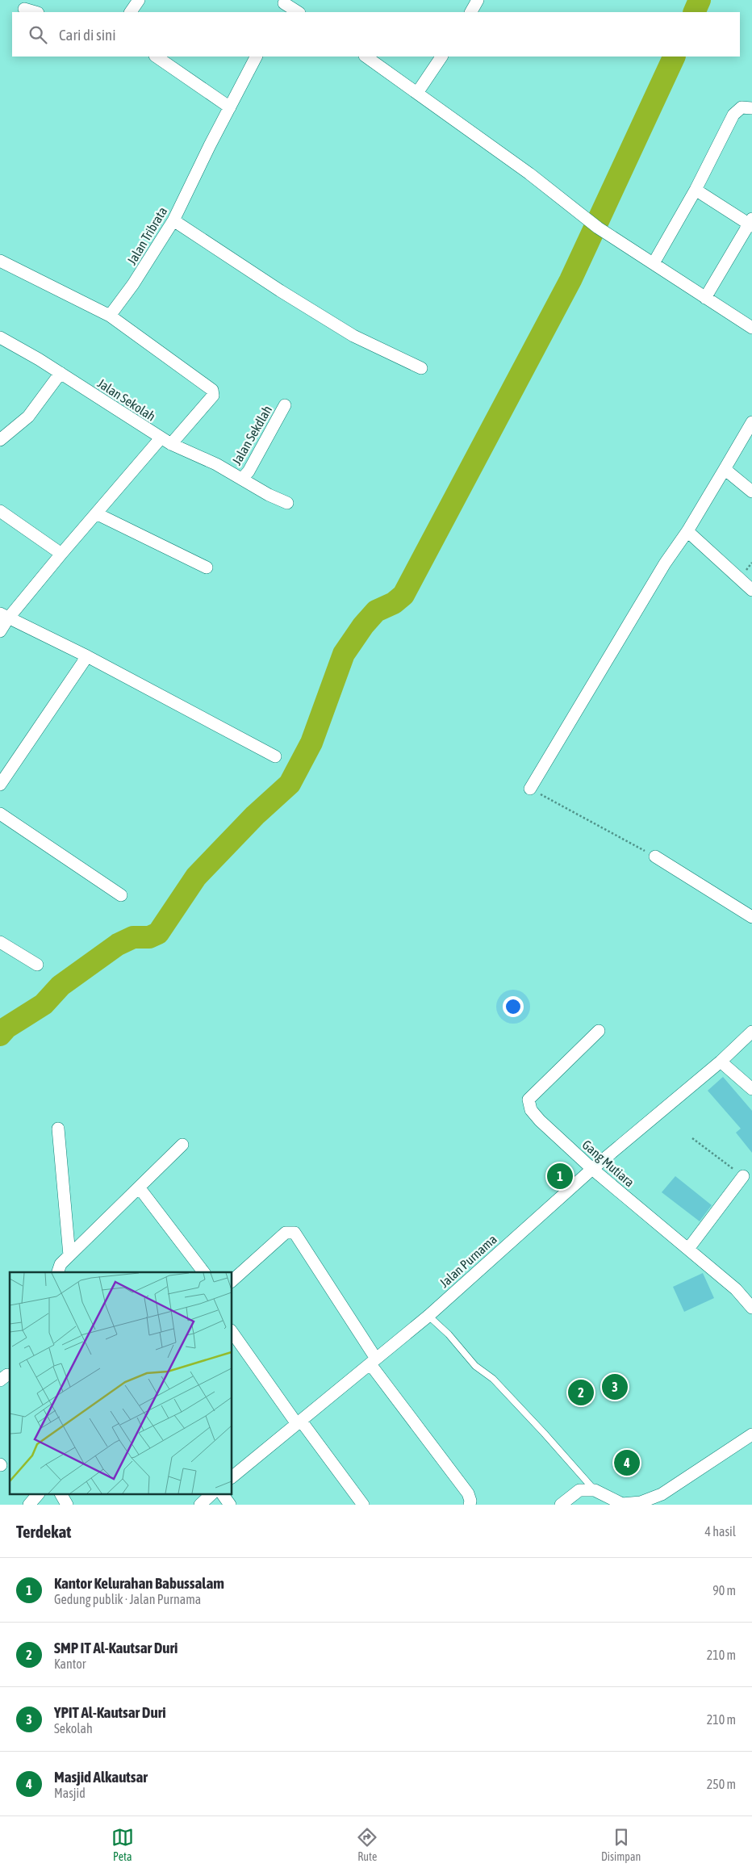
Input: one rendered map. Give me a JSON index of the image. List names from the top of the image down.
{
  "streets": {
    "street": [
      "Jalan Tribrata",
      "Jalan Sekolah",
      "Jalan Sekdlah",
      "Gang Mutiara",
      "Jalan Purnama"
    ]
  },
  "crossings": [
    ["Jalan Sekolah", "Jalan Sekdlah"],
    ["Gang Mutiara", "Jalan Purnama"]
  ],
  "page": {
    "search": "Cari di sini",
    "pins": [
      "1",
      "3",
      "2",
      "4"
    ],
    "heading": ["Terdekat", "4 hasil"],
    "list": [
      {
        "mark": "1",
        "name": "Kantor Kelurahan Babussalam",
        "note": "Gedung publik · Jalan Purnama",
        "value": "90 m"
      },
      {
        "mark": "2",
        "name": "SMP IT Al-Kautsar Duri",
        "note": "Kantor",
        "value": "210 m"
      },
      {
        "mark": "3",
        "name": "YPIT Al-Kautsar Duri",
        "note": "Sekolah",
        "value": "210 m"
      },
      {
        "mark": "4",
        "name": "Masjid Alkautsar",
        "note": "Masjid",
        "value": "250 m"
      }
    ],
    "nav": ["Peta", "Rute", "Disimpan"]
  }
}
